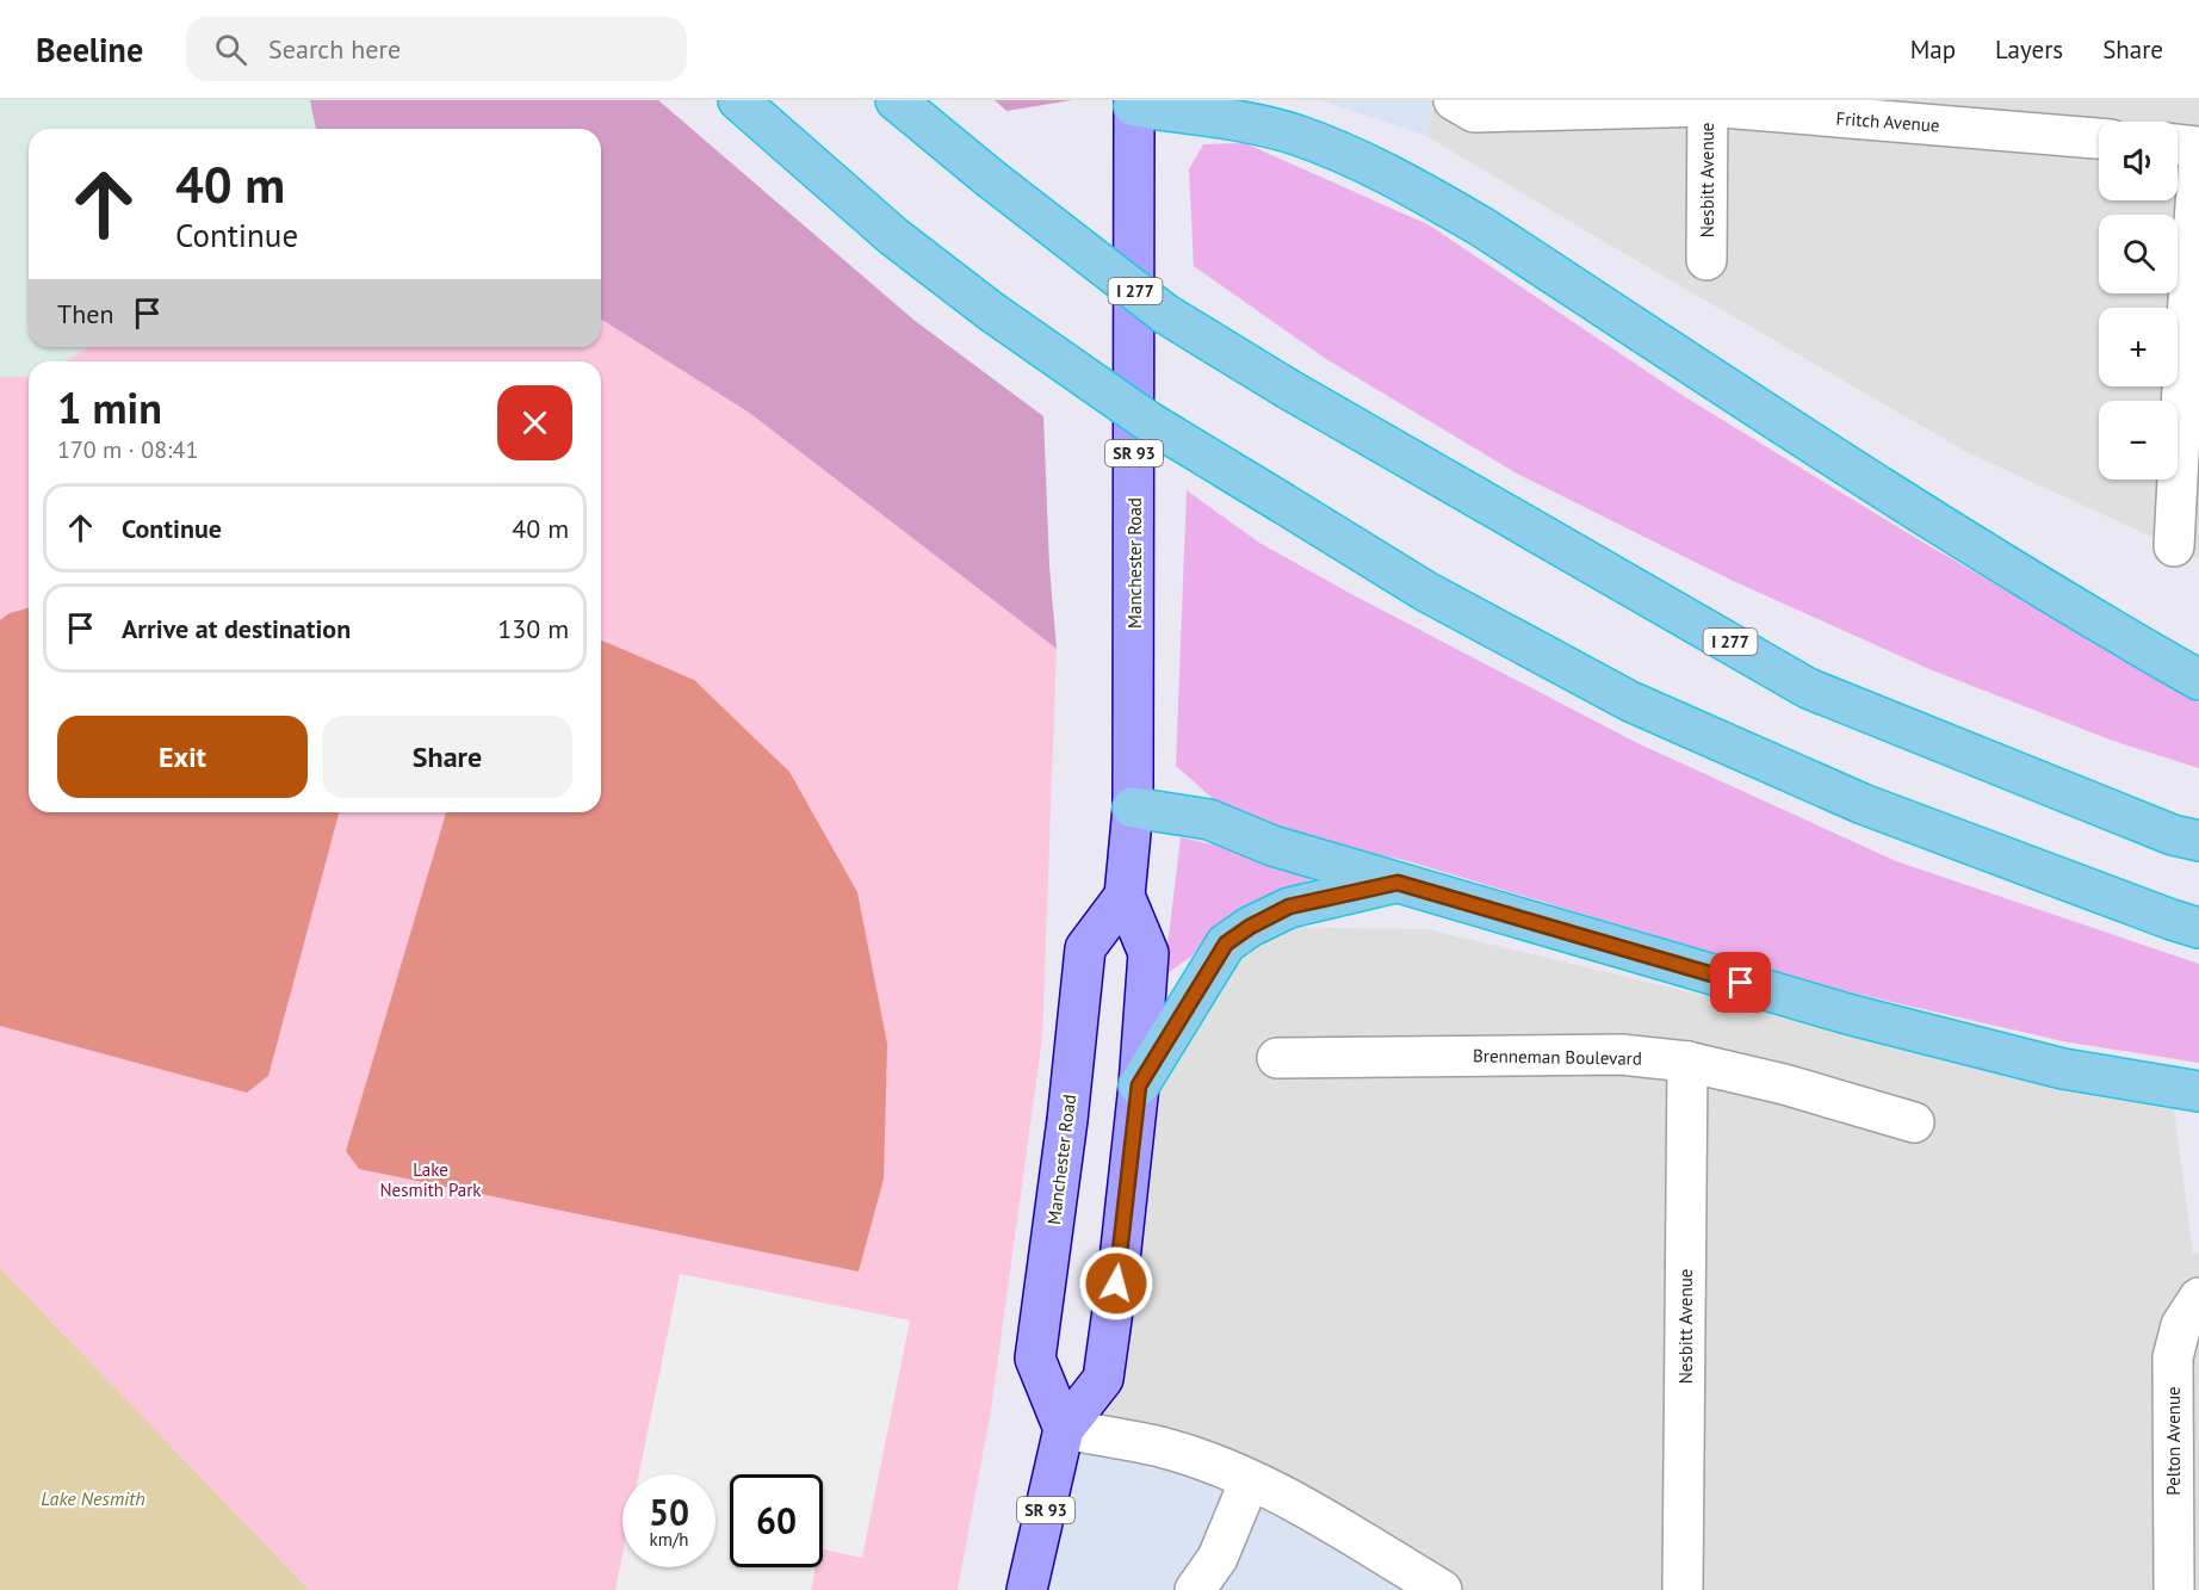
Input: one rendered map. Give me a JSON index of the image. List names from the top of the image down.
{
  "streets": {
    "highway": ["I 277"],
    "main road": ["SR 93", "Manchester Road"],
    "street": [
      "Fritch Avenue",
      "Nesbitt Avenue",
      "Brenneman Boulevard",
      "Pelton Avenue"
    ]
  },
  "crossings": [
    ["Fritch Avenue", "Nesbitt Avenue"],
    ["Nesbitt Avenue", "Brenneman Boulevard"]
  ],
  "water": ["Lake Nesmith"],
  "parks": ["Lake Nesmith Park"],
  "page": {
    "header": "Beeline",
    "search": "Search here",
    "nav": ["Map", "Layers", "Share"],
    "map_buttons": ["+", "−"],
    "turn": ["40 m", "Continue"],
    "then": "Then",
    "heading": ["1 min", "170 m · 08:41"],
    "list": [
      {
        "name": "Continue",
        "value": "40 m"
      },
      {
        "name": "Arrive at destination",
        "value": "130 m"
      }
    ],
    "buttons": ["Exit", "Share"],
    "speed": "50 km/h",
    "limit": "60"
  }
}
